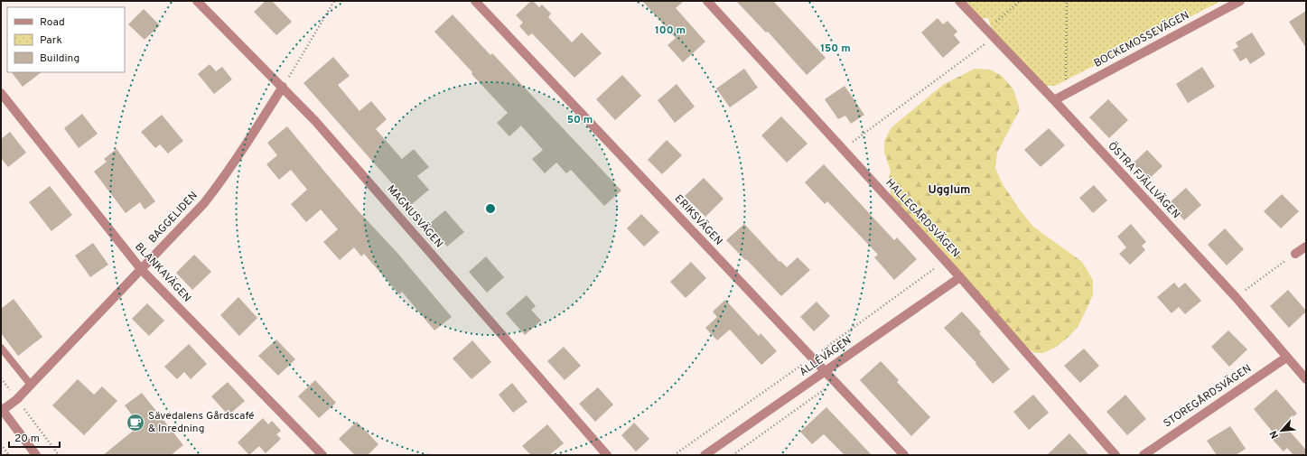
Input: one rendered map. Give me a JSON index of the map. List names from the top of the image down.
{
  "streets": {
    "street": [
      "BOCKEMOSSEVÄGEN",
      "ÖSTRA FJÄLLVÄGEN",
      "MAGNUSVÄGEN",
      "BAGGELIDEN",
      "HALLEGÅRDSVÄGEN",
      "ERIKSVÄGEN",
      "BLANKAVÄGEN",
      "ALLÉVÄGEN",
      "STOREGÅRDSVÄGEN"
    ]
  },
  "crossings": [
    ["BOCKEMOSSEVÄGEN", "ÖSTRA FJÄLLVÄGEN"],
    ["ÖSTRA FJÄLLVÄGEN", "STOREGÅRDSVÄGEN"],
    ["MAGNUSVÄGEN", "BAGGELIDEN"],
    ["BAGGELIDEN", "BLANKAVÄGEN"],
    ["HALLEGÅRDSVÄGEN", "ALLÉVÄGEN"],
    ["ERIKSVÄGEN", "ALLÉVÄGEN"]
  ],
  "districts": ["Ugglum"],
  "places": {
    "cafe": ["Sävedalens Gårdscafé & Inredning"]
  },
  "legend": ["Road", "Park", "Building"],
  "scale_bar": "20 m",
  "north": "bottom left",
  "rings": ["100 m", "150 m", "50 m"]
}
